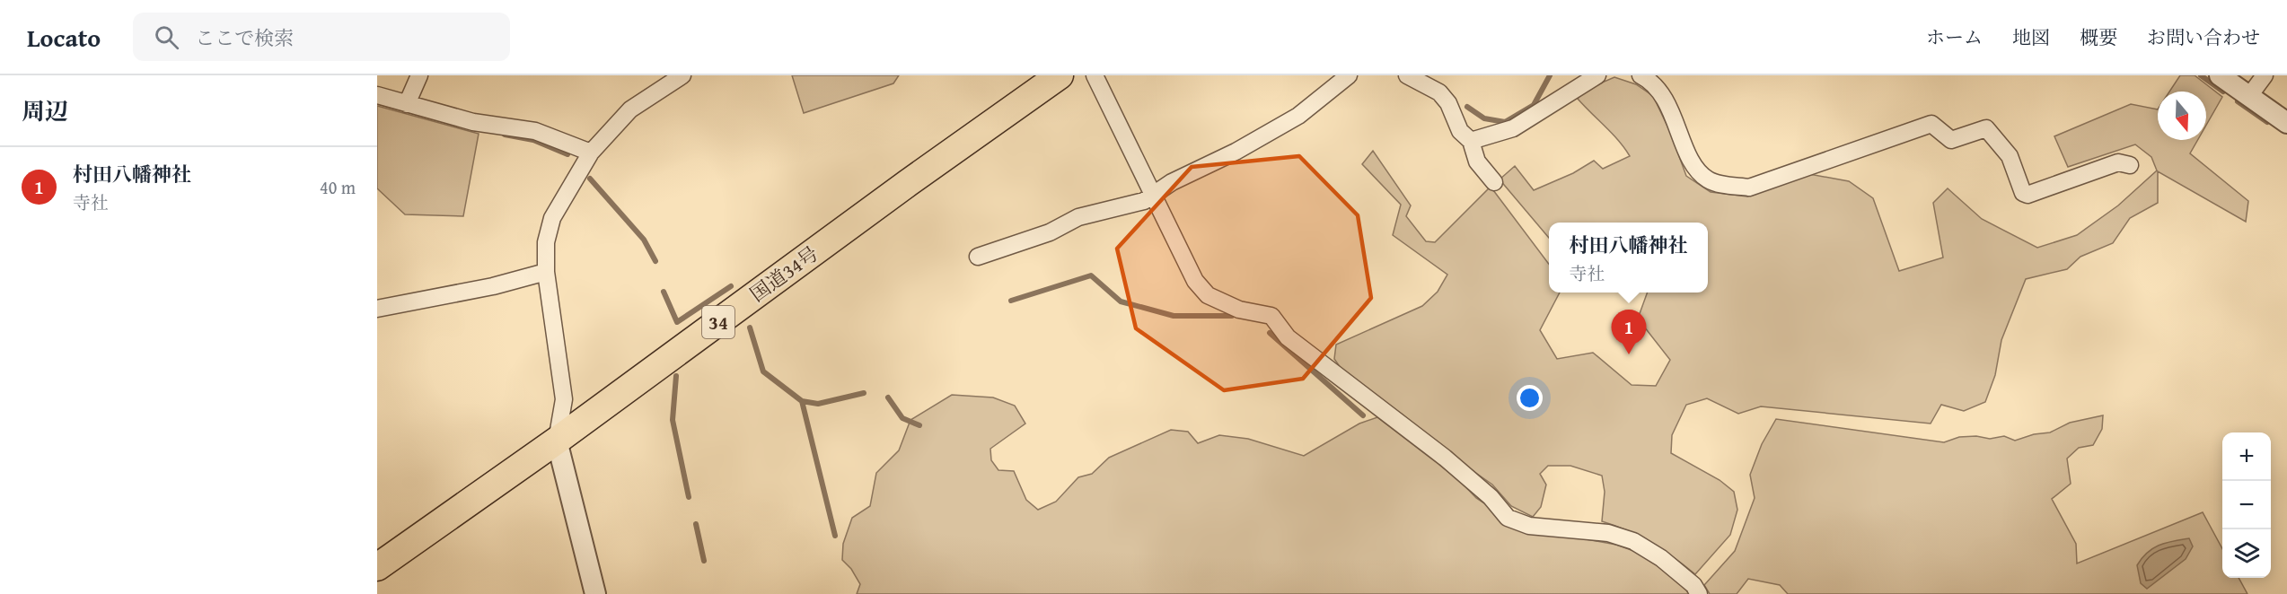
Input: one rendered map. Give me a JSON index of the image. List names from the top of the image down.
{
  "streets": {
    "highway": ["国道34号", "34"]
  },
  "north": "bottom",
  "page": {
    "header": "Locato",
    "search": "ここで検索",
    "nav": [
      "ホーム",
      "地図",
      "概要",
      "お問い合わせ"
    ],
    "heading": "周辺",
    "list": [
      {
        "mark": "1",
        "name": "村田八幡神社",
        "note": "寺社",
        "value": "40 m"
      }
    ],
    "popup": ["村田八幡神社", "寺社"],
    "pins": "1",
    "map_buttons": ["+", "−"]
  }
}
